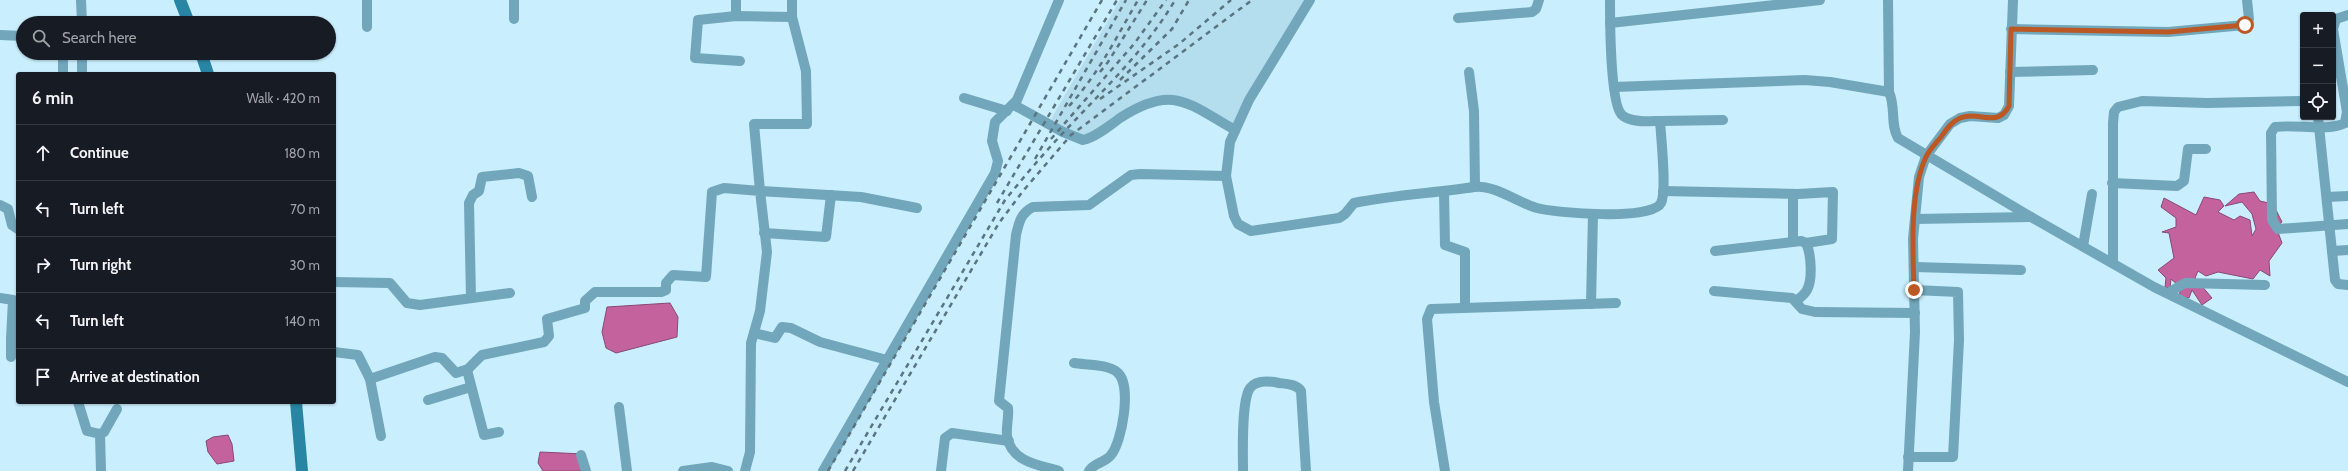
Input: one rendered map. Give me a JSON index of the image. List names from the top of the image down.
{
  "page": {
    "map_buttons": ["+", "−"],
    "search": "Search here",
    "heading": ["6 min", "Walk · 420 m"],
    "list": [
      ["Continue", "180 m"],
      ["Turn left", "70 m"],
      ["Turn right", "30 m"],
      ["Turn left", "140 m"],
      "Arrive at destination"
    ]
  }
}
